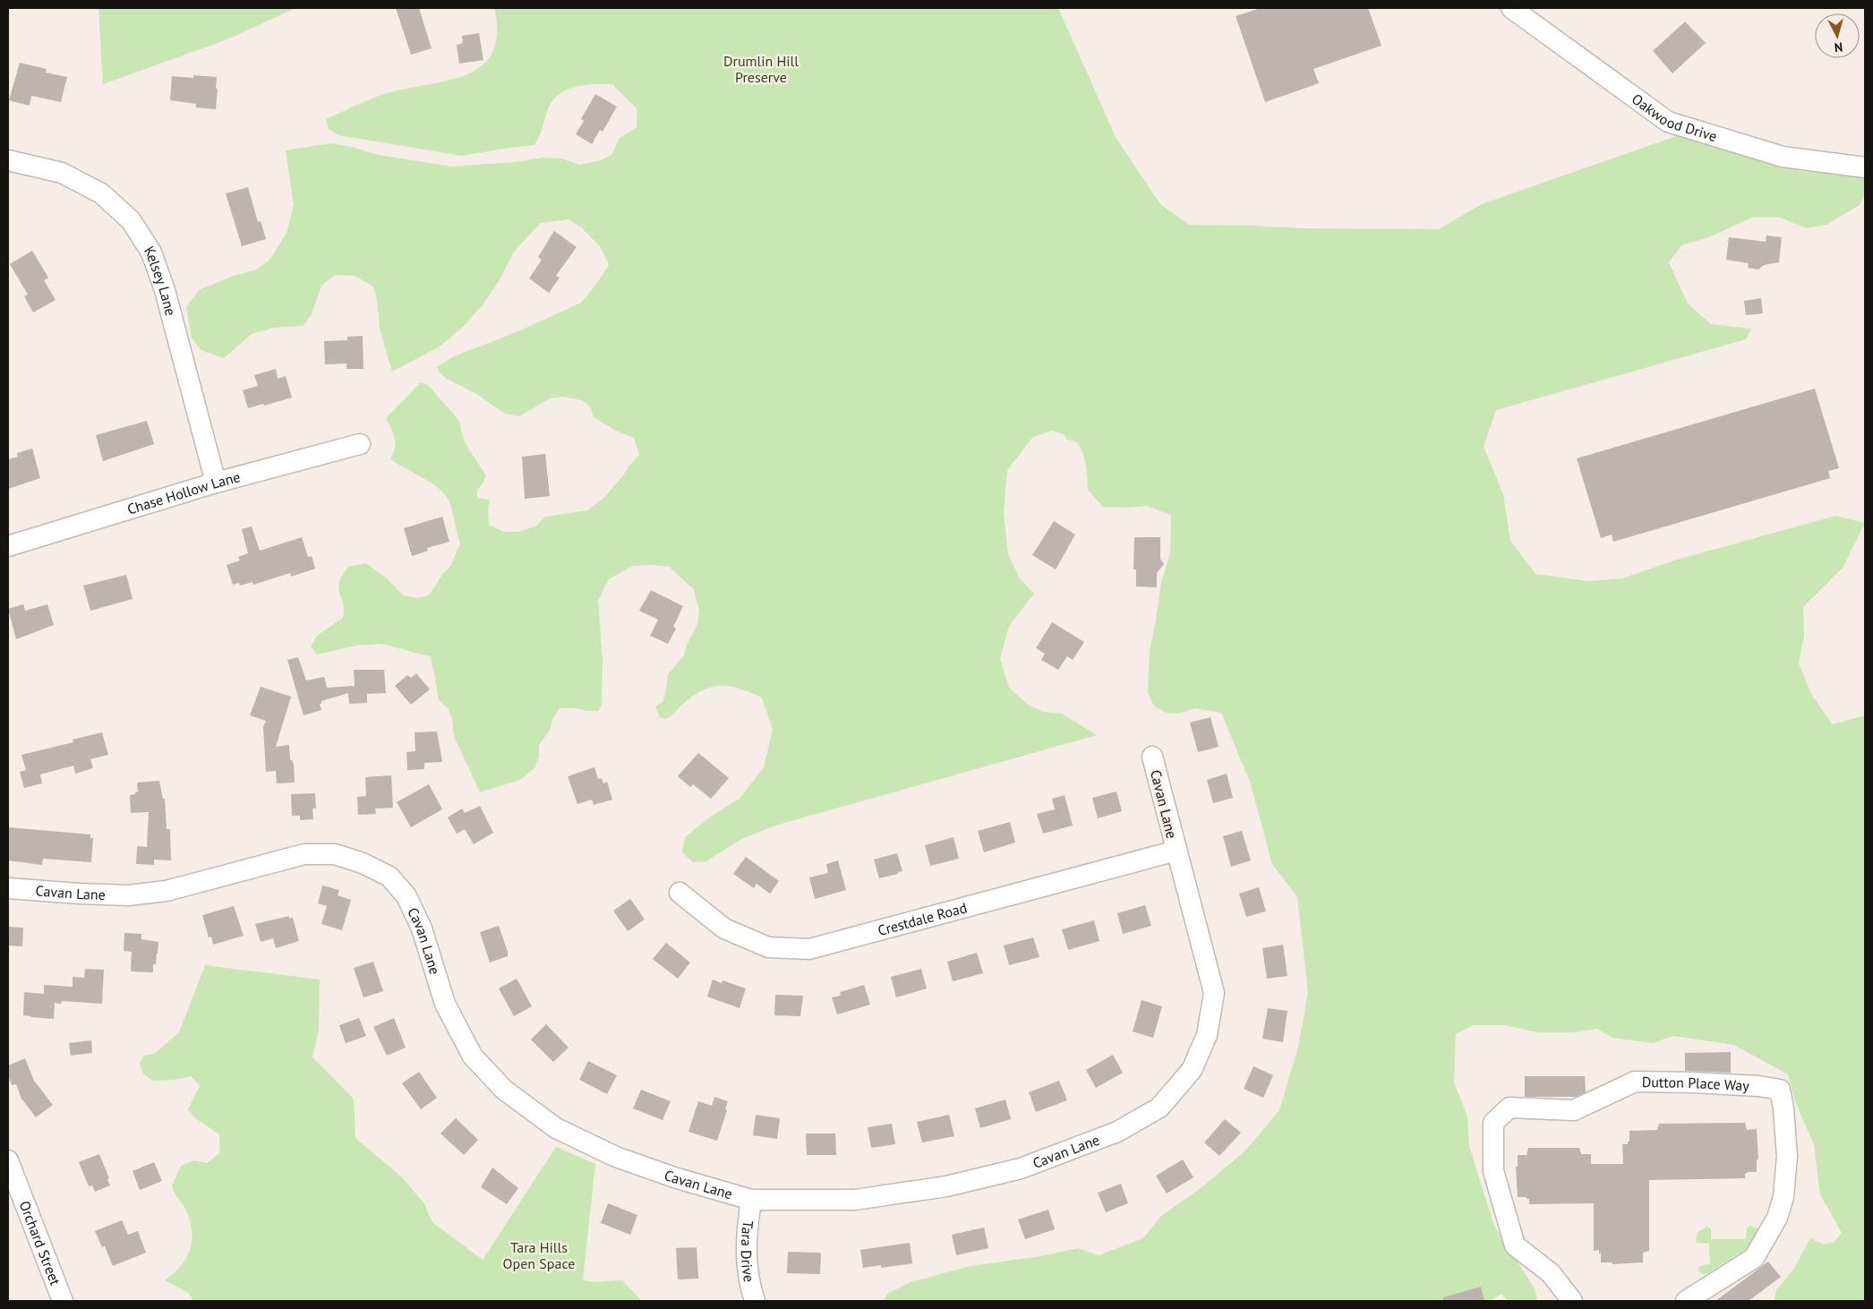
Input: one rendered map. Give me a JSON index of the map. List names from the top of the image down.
{
  "streets": {
    "street": [
      "Oakwood Drive",
      "Kelsey Lane",
      "Chase Hollow Lane",
      "Cavan Lane",
      "Crestdale Road",
      "Dutton Place Way",
      "Orchard Street",
      "Tara Drive"
    ]
  },
  "crossings": [
    ["Kelsey Lane", "Chase Hollow Lane"],
    ["Cavan Lane", "Crestdale Road"],
    ["Cavan Lane", "Tara Drive"]
  ],
  "parks": ["Drumlin Hill Preserve", "Tara Hills Open Space"],
  "north": "bottom"
}
